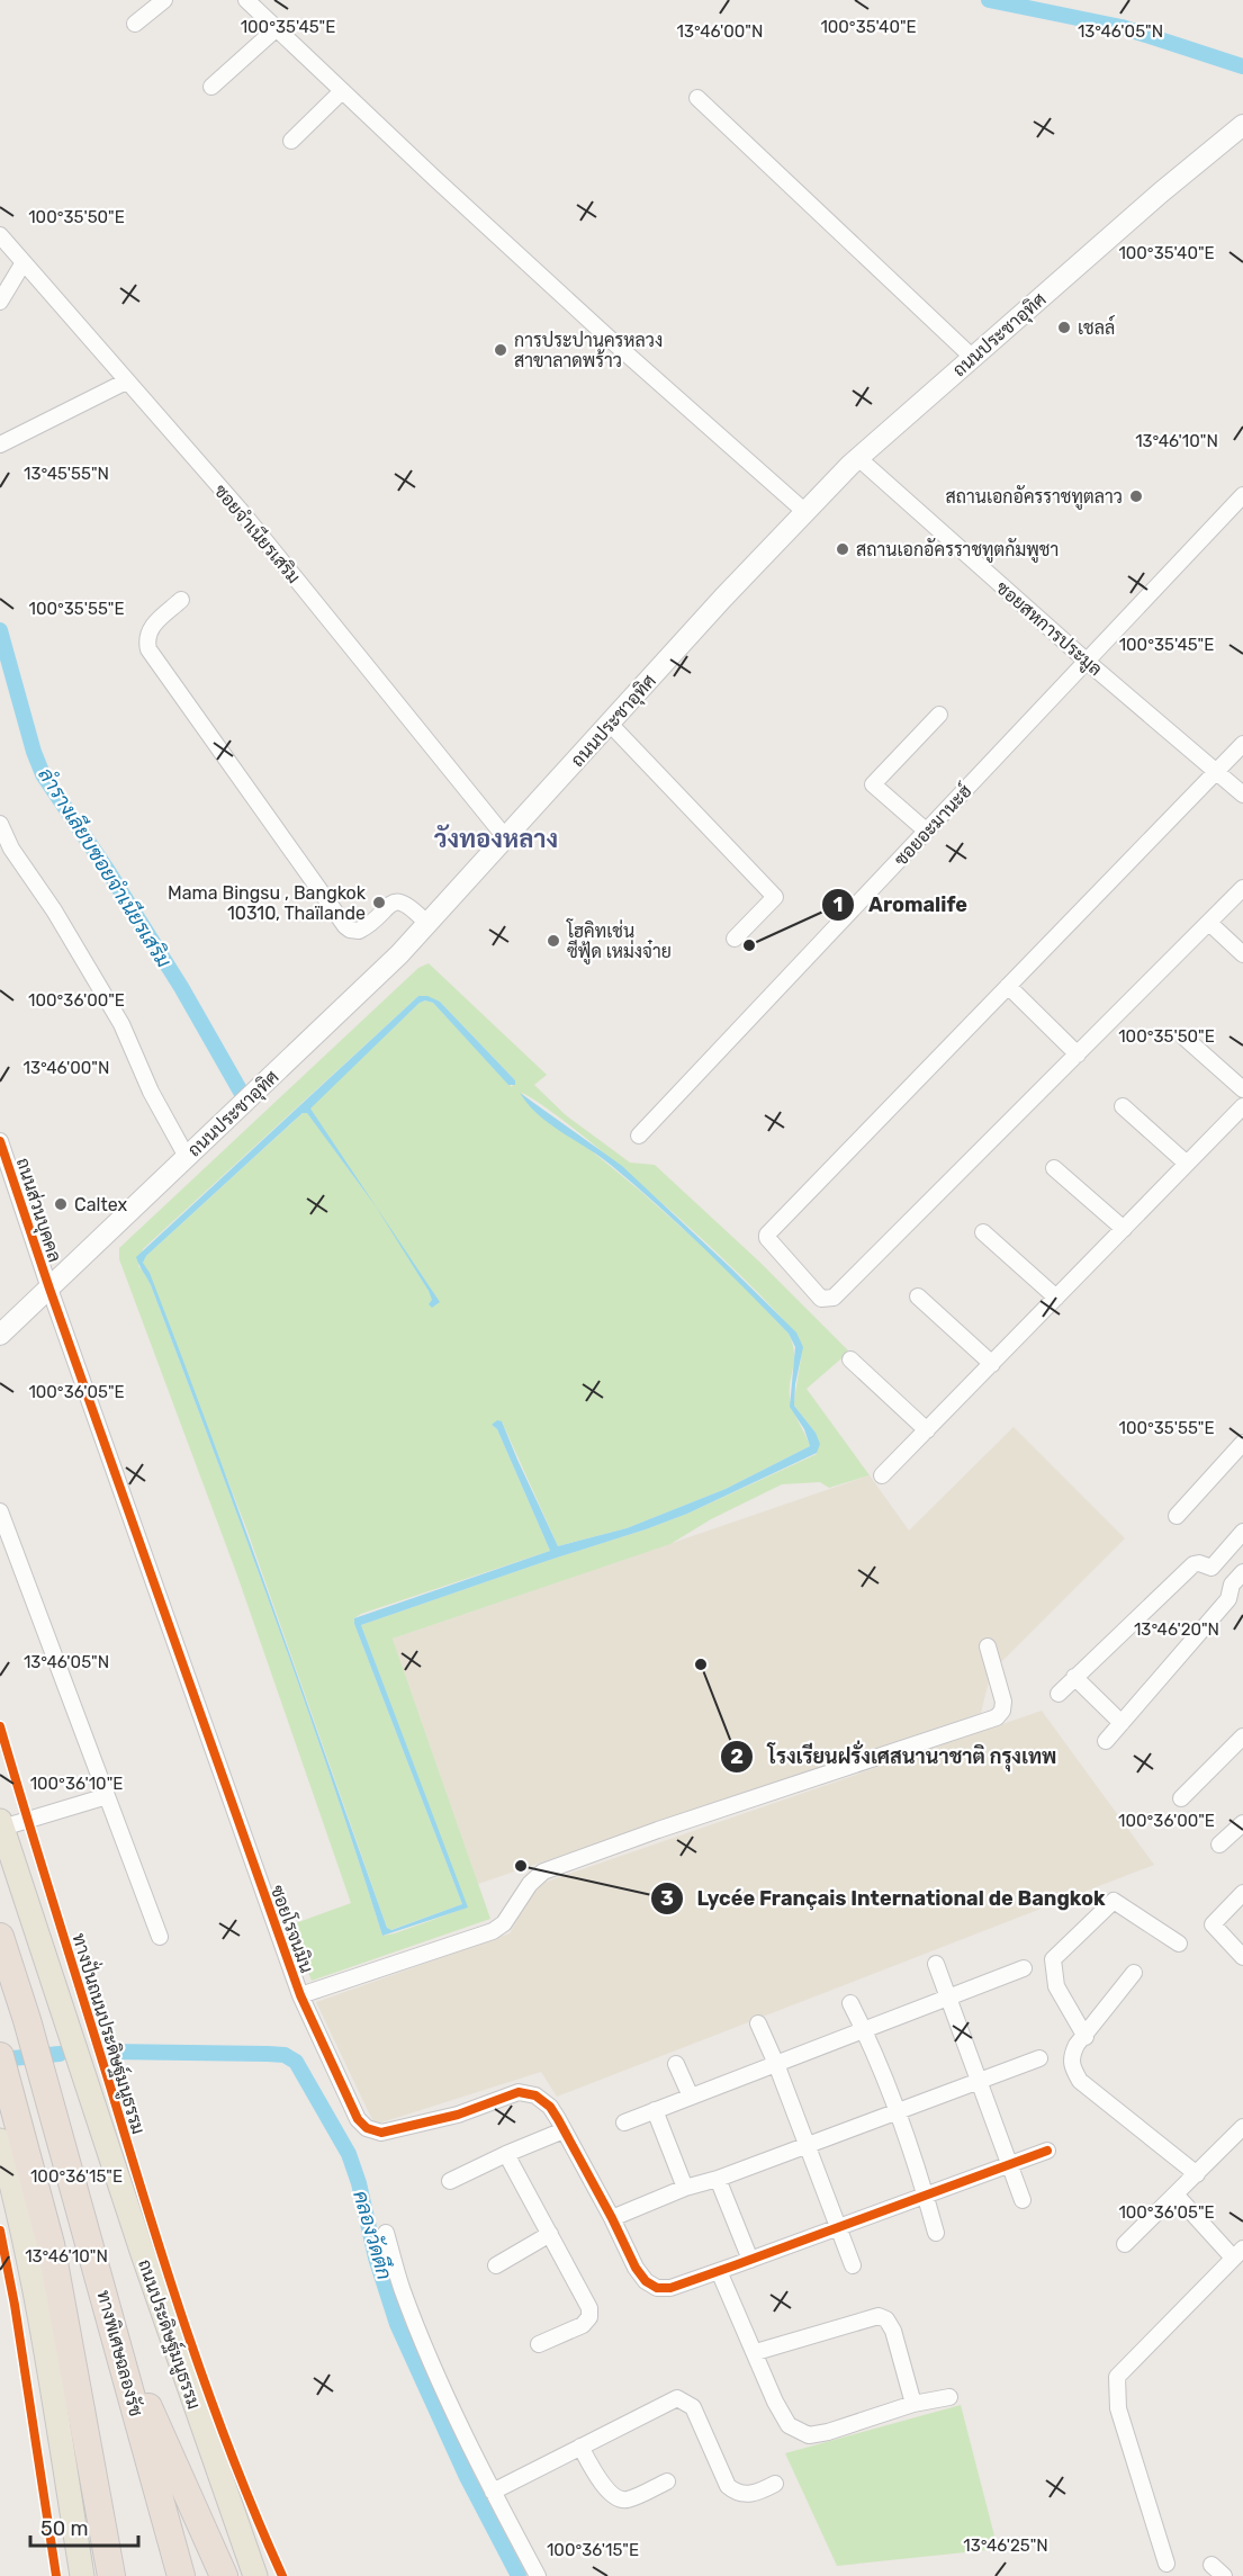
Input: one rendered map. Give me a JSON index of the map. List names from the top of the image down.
{
  "streets": {
    "highway": ["ทางพิเศษฉลองรัช"],
    "main road": ["ถนนประชาอุทิศ", "ถนนประดิษฐ์มนูธรรม"],
    "street": [
      "ซอยจำเนียรเสริม",
      "ซอยสหการประมูล",
      "ซอยอะมานะฮ์",
      "ถนนส่วนบุคคล",
      "ซอยโรจนมิน"
    ],
    "cycle path": ["ทางปั่นถนนประดิษฐ์มนูธรรม"]
  },
  "crossings": [
    ["ถนนประชาอุทิศ", "ซอยจำเนียรเสริม"],
    ["ถนนประชาอุทิศ", "ซอยสหการประมูล"],
    ["ถนนประชาอุทิศ", "ถนนส่วนบุคคล"],
    ["ถนนประชาอุทิศ", "ซอยโรจนมิน"],
    ["ซอยสหการประมูล", "ซอยอะมานะฮ์"],
    ["ถนนส่วนบุคคล", "ซอยโรจนมิน"]
  ],
  "districts": ["วังทองหลาง"],
  "water": ["ลำรางเลียบซอยจำเนียรเสริม", "คลองวัดตึก"],
  "places": [
    "เชลล์",
    "การประปานครหลวง สาขาลาดพร้าว",
    "สถานเอกอัครราชทูตลาว",
    "สถานเอกอัครราชทูตกัมพูชา",
    "Mama Bingsu , Bangkok 10310, Thaïlande",
    "โฮคิทเช่น ซีฟู้ด เหม่งจ๋าย",
    "Aromalife",
    "Caltex",
    "โรงเรียนฝรั่งเศสนานาชาติ กรุงเทพ",
    "Lycée Français International de Bangkok"
  ],
  "scale_bar": "50 m",
  "coordinates": [
    "100°35'45\"E",
    "100°35'40\"E",
    "13°46'00\"N",
    "13°46'05\"N",
    "100°35'50\"E",
    "13°46'10\"N",
    "13°45'55\"N",
    "100°35'55\"E",
    "100°36'00\"E",
    "100°36'05\"E",
    "13°46'20\"N",
    "100°36'10\"E",
    "100°36'15\"E",
    "13°46'25\"N"
  ]
}
